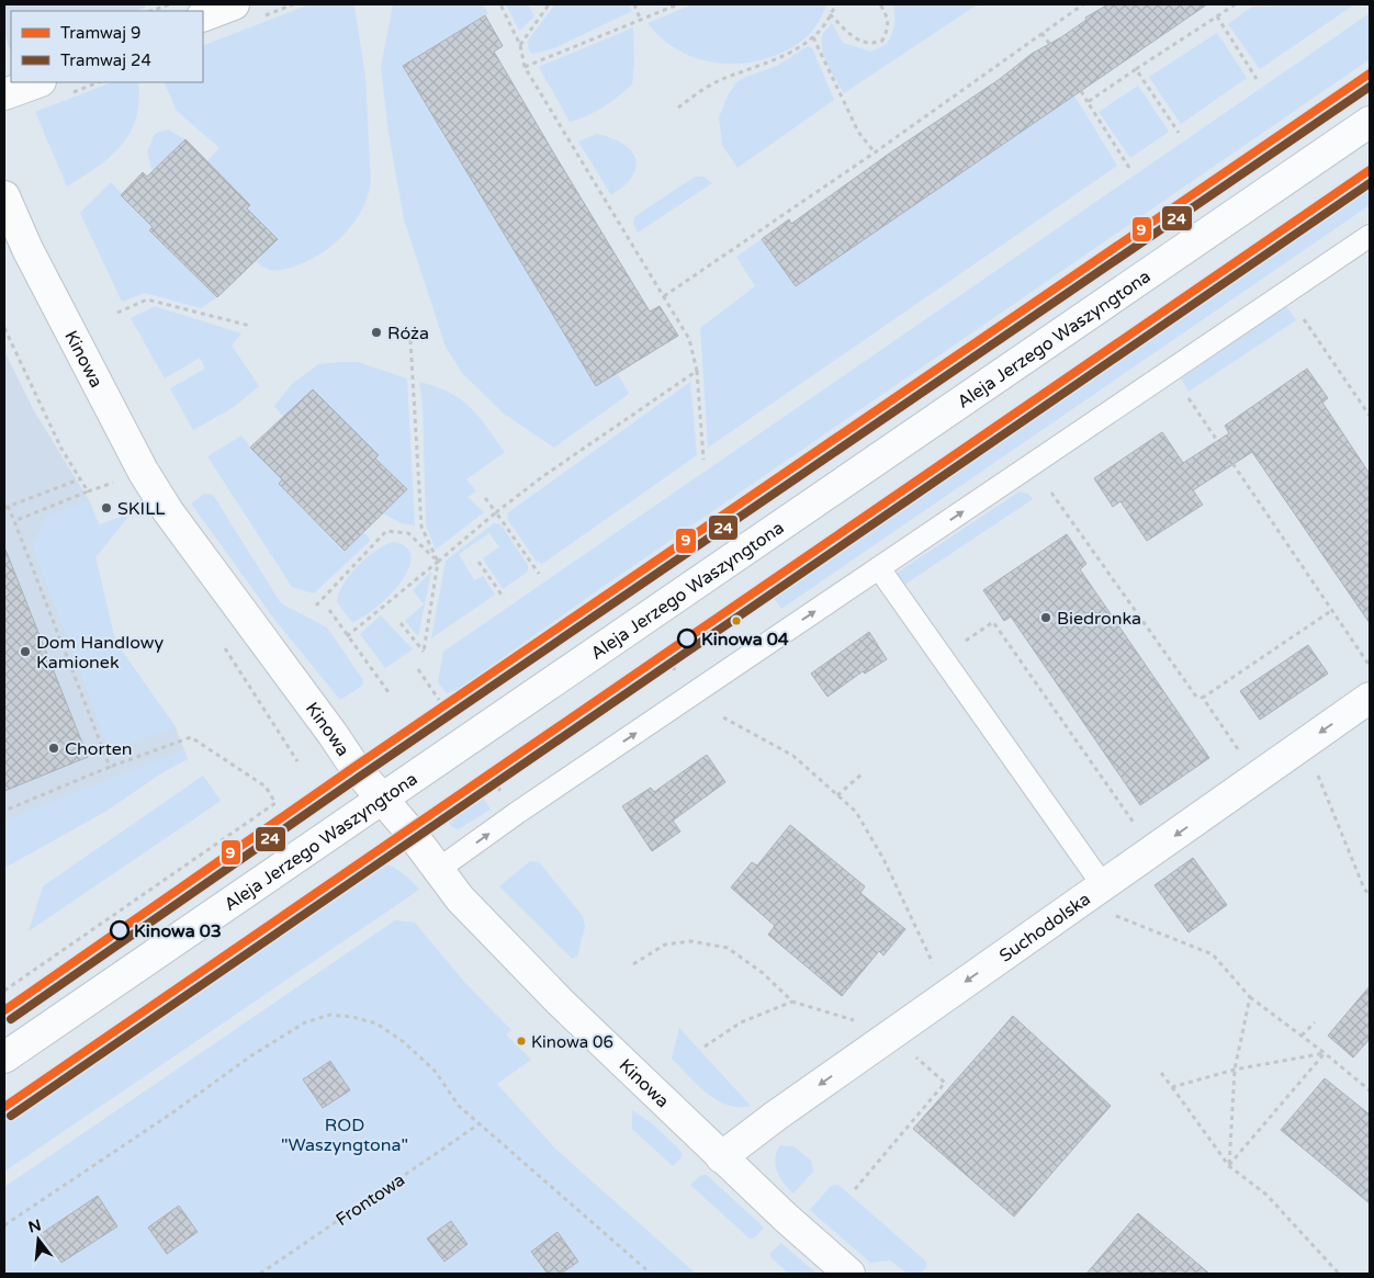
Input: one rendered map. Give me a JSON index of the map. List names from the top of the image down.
{
  "streets": {
    "street": ["Aleja Jerzego Waszyngtona", "Kinowa", "Suchodolska"],
    "path": ["Frontowa"]
  },
  "crossings": [
    ["Aleja Jerzego Waszyngtona", "Kinowa"],
    ["Kinowa", "Suchodolska"]
  ],
  "one_way": ["Suchodolska"],
  "parks": ["ROD \"Waszyngtona\""],
  "places": [
    "Róża",
    "SKILL",
    "Biedronka",
    "Kinowa 04",
    "Dom Handlowy Kamionek",
    "Chorten",
    "Kinowa 03",
    "Kinowa 06"
  ],
  "lines": ["tram line 9", "tram line 24"],
  "legend": ["Tramwaj 9", "Tramwaj 24"],
  "north": "top"
}
